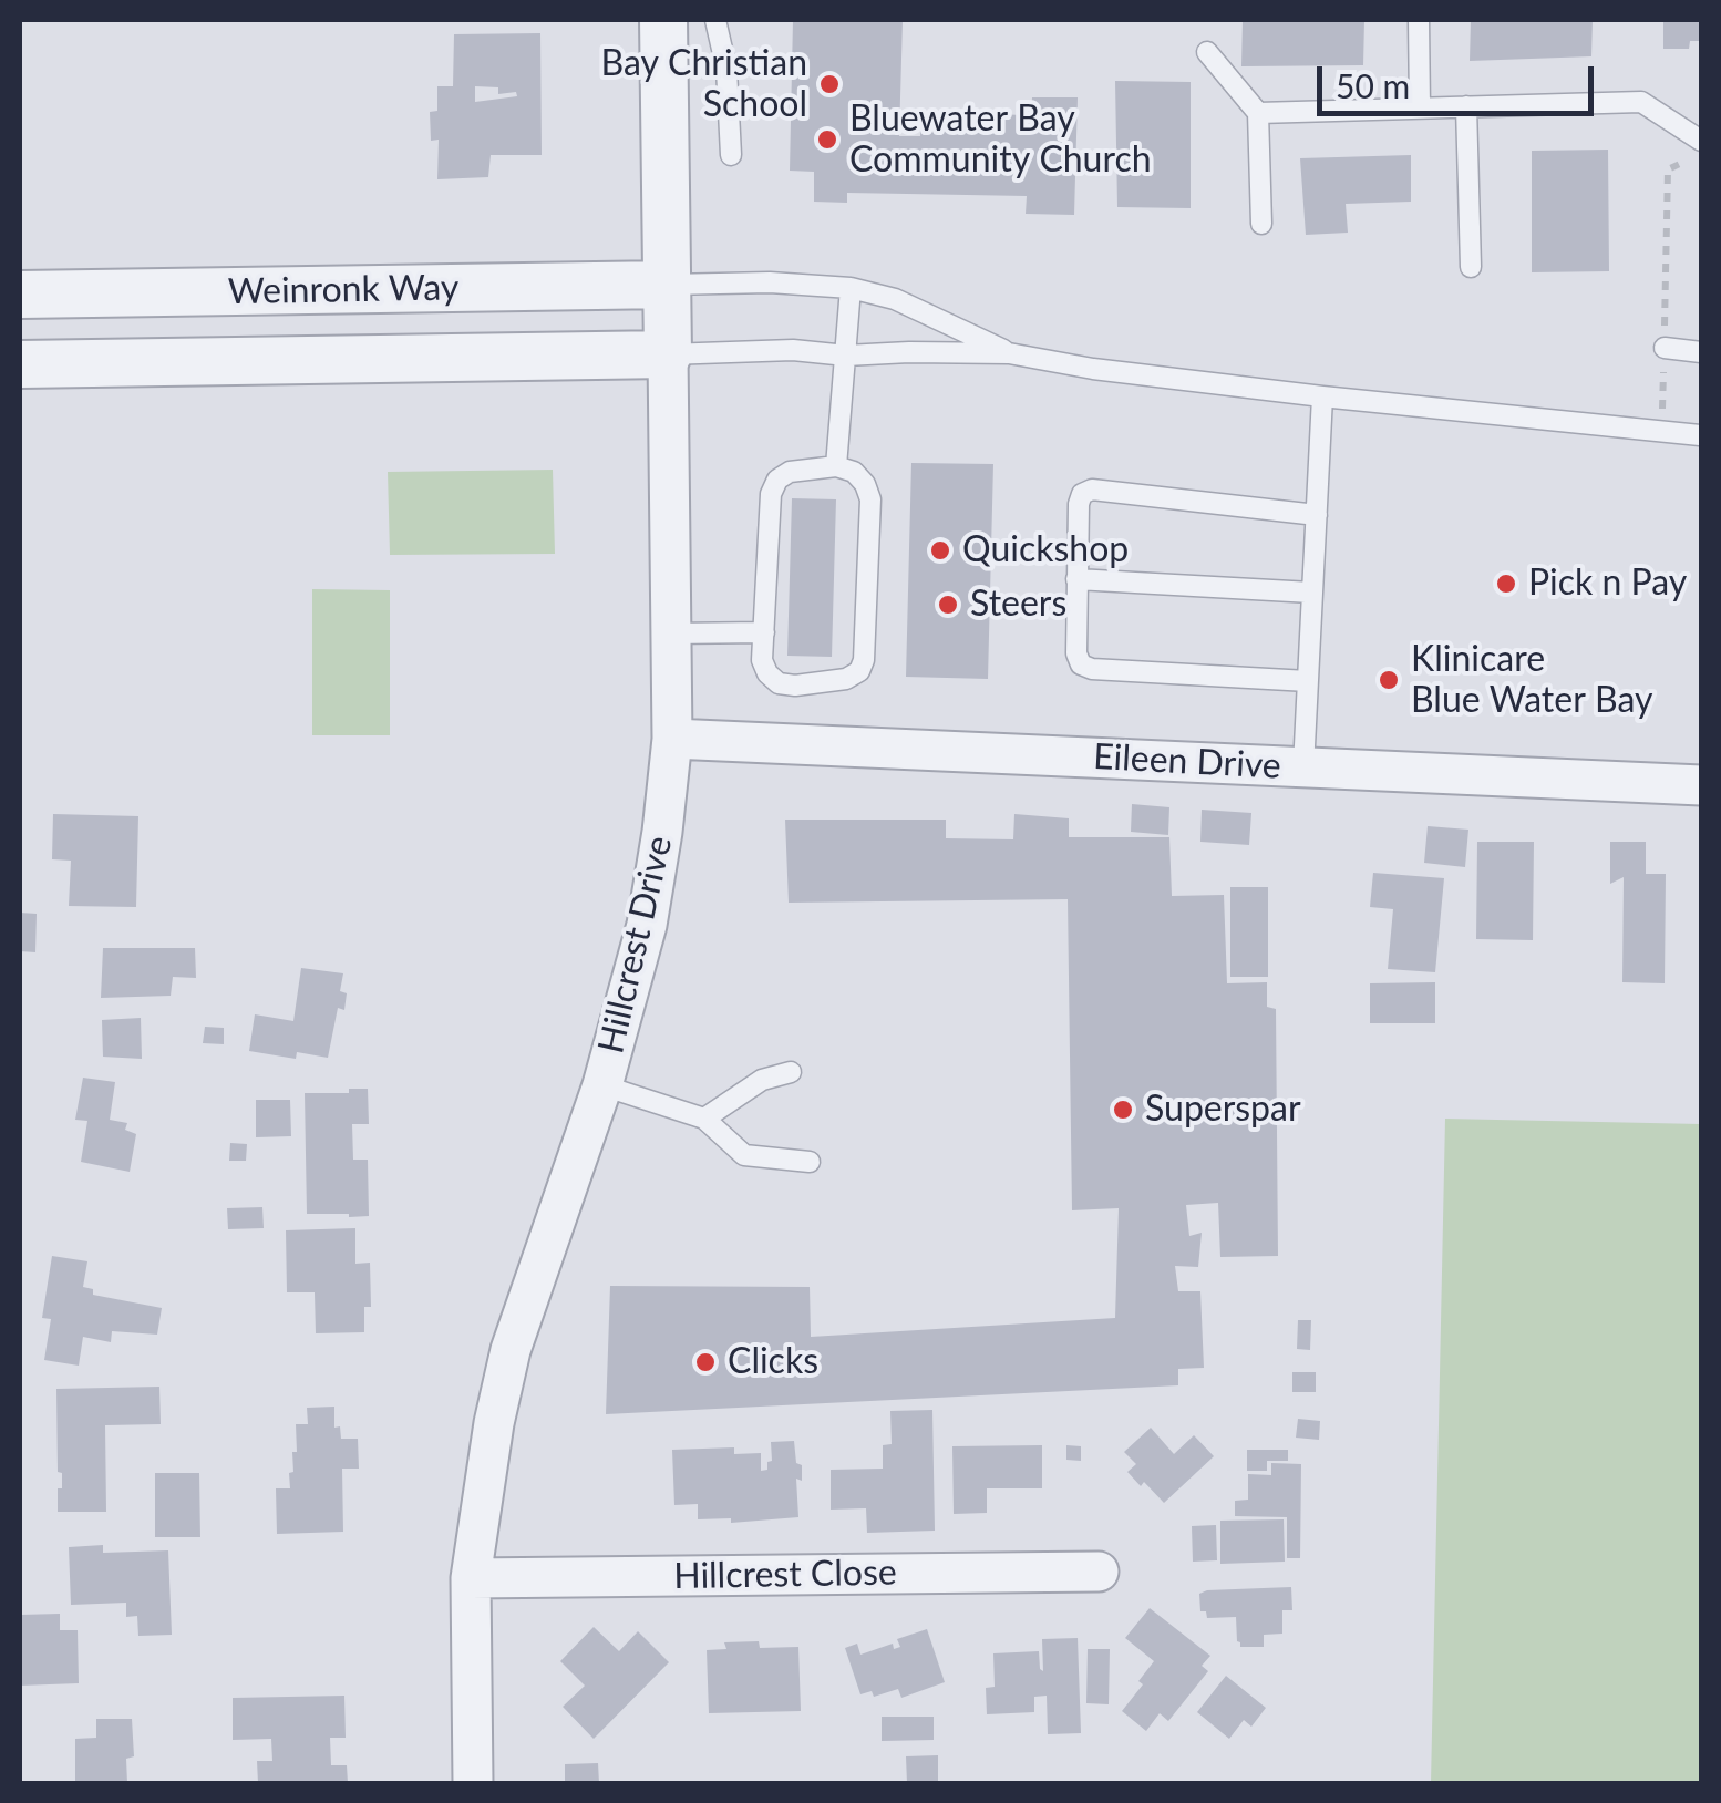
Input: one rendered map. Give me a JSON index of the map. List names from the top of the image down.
{
  "streets": {
    "street": [
      "Weinronk Way",
      "Eileen Drive",
      "Hillcrest Drive",
      "Hillcrest Close"
    ]
  },
  "crossings": [
    ["Weinronk Way", "Hillcrest Drive"],
    ["Eileen Drive", "Hillcrest Drive"],
    ["Hillcrest Drive", "Hillcrest Close"]
  ],
  "places": [
    "Bay Christian School",
    "Bluewater Bay Community Church",
    "Quickshop",
    "Pick n Pay",
    "Steers",
    "Klinicare Blue Water Bay",
    "Superspar",
    "Clicks"
  ],
  "scale_bar": "50 m"
}
